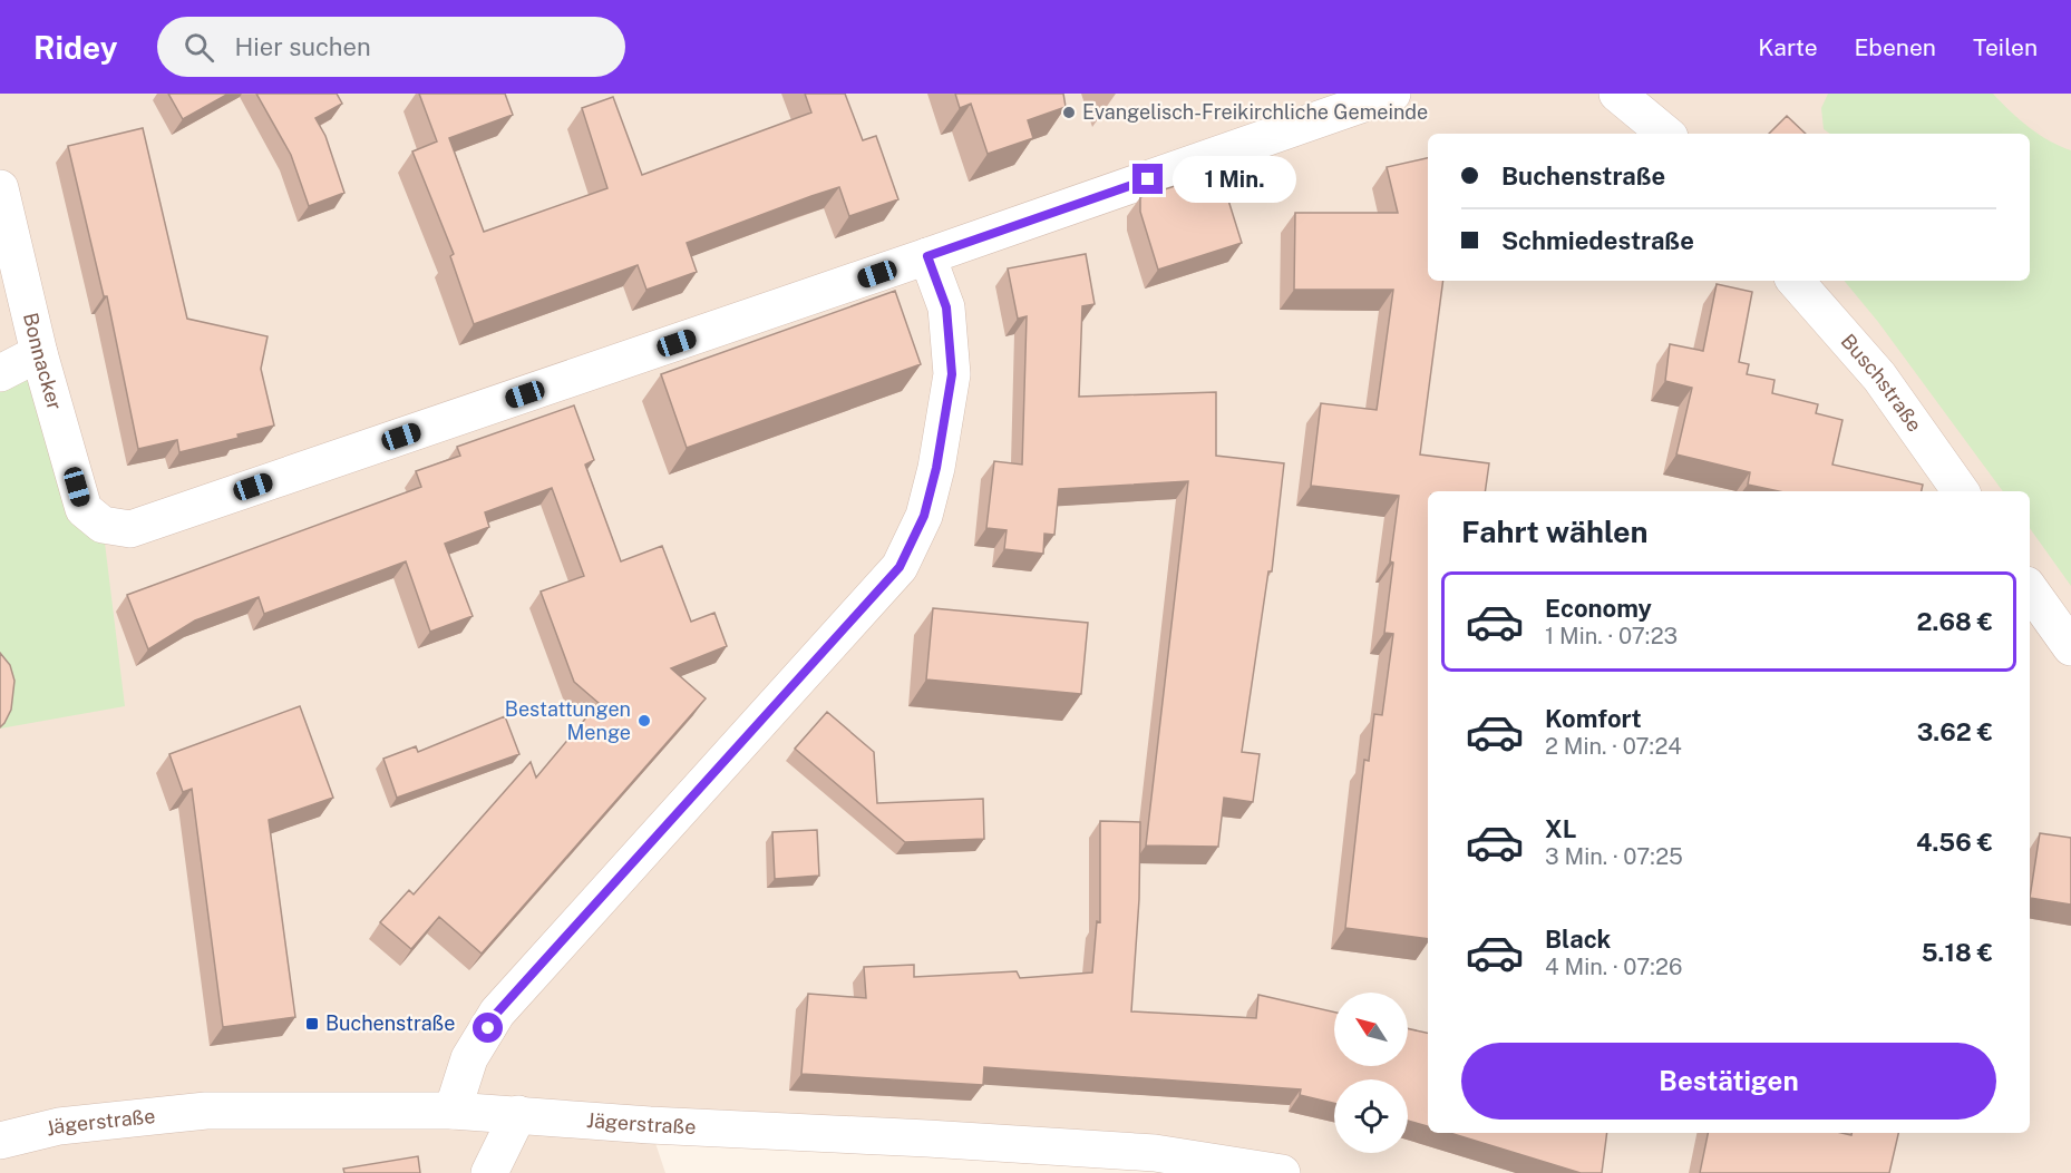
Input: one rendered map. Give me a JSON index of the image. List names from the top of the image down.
{
  "streets": {
    "street": ["Bonnacker", "Buschstraße", "Jägerstraße"]
  },
  "places": {
    "other": ["Evangelisch-Freikirchliche Gemeinde", "Bestattungen Menge"],
    "transit": ["Buchenstraße"]
  },
  "north": "top left",
  "page": {
    "header": "Ridey",
    "search": "Hier suchen",
    "nav": ["Karte", "Ebenen", "Teilen"],
    "banner": ["Buchenstraße", "Schmiedestraße"],
    "bubble": "1 Min.",
    "heading": "Fahrt wählen",
    "list": [
      {
        "name": "Economy",
        "note": "1 Min. · 07:23",
        "value": "2.68 €"
      },
      {
        "name": "Komfort",
        "note": "2 Min. · 07:24",
        "value": "3.62 €"
      },
      {
        "name": "XL",
        "note": "3 Min. · 07:25",
        "value": "4.56 €"
      },
      {
        "name": "Black",
        "note": "4 Min. · 07:26",
        "value": "5.18 €"
      }
    ],
    "buttons": "Bestätigen"
  }
}
